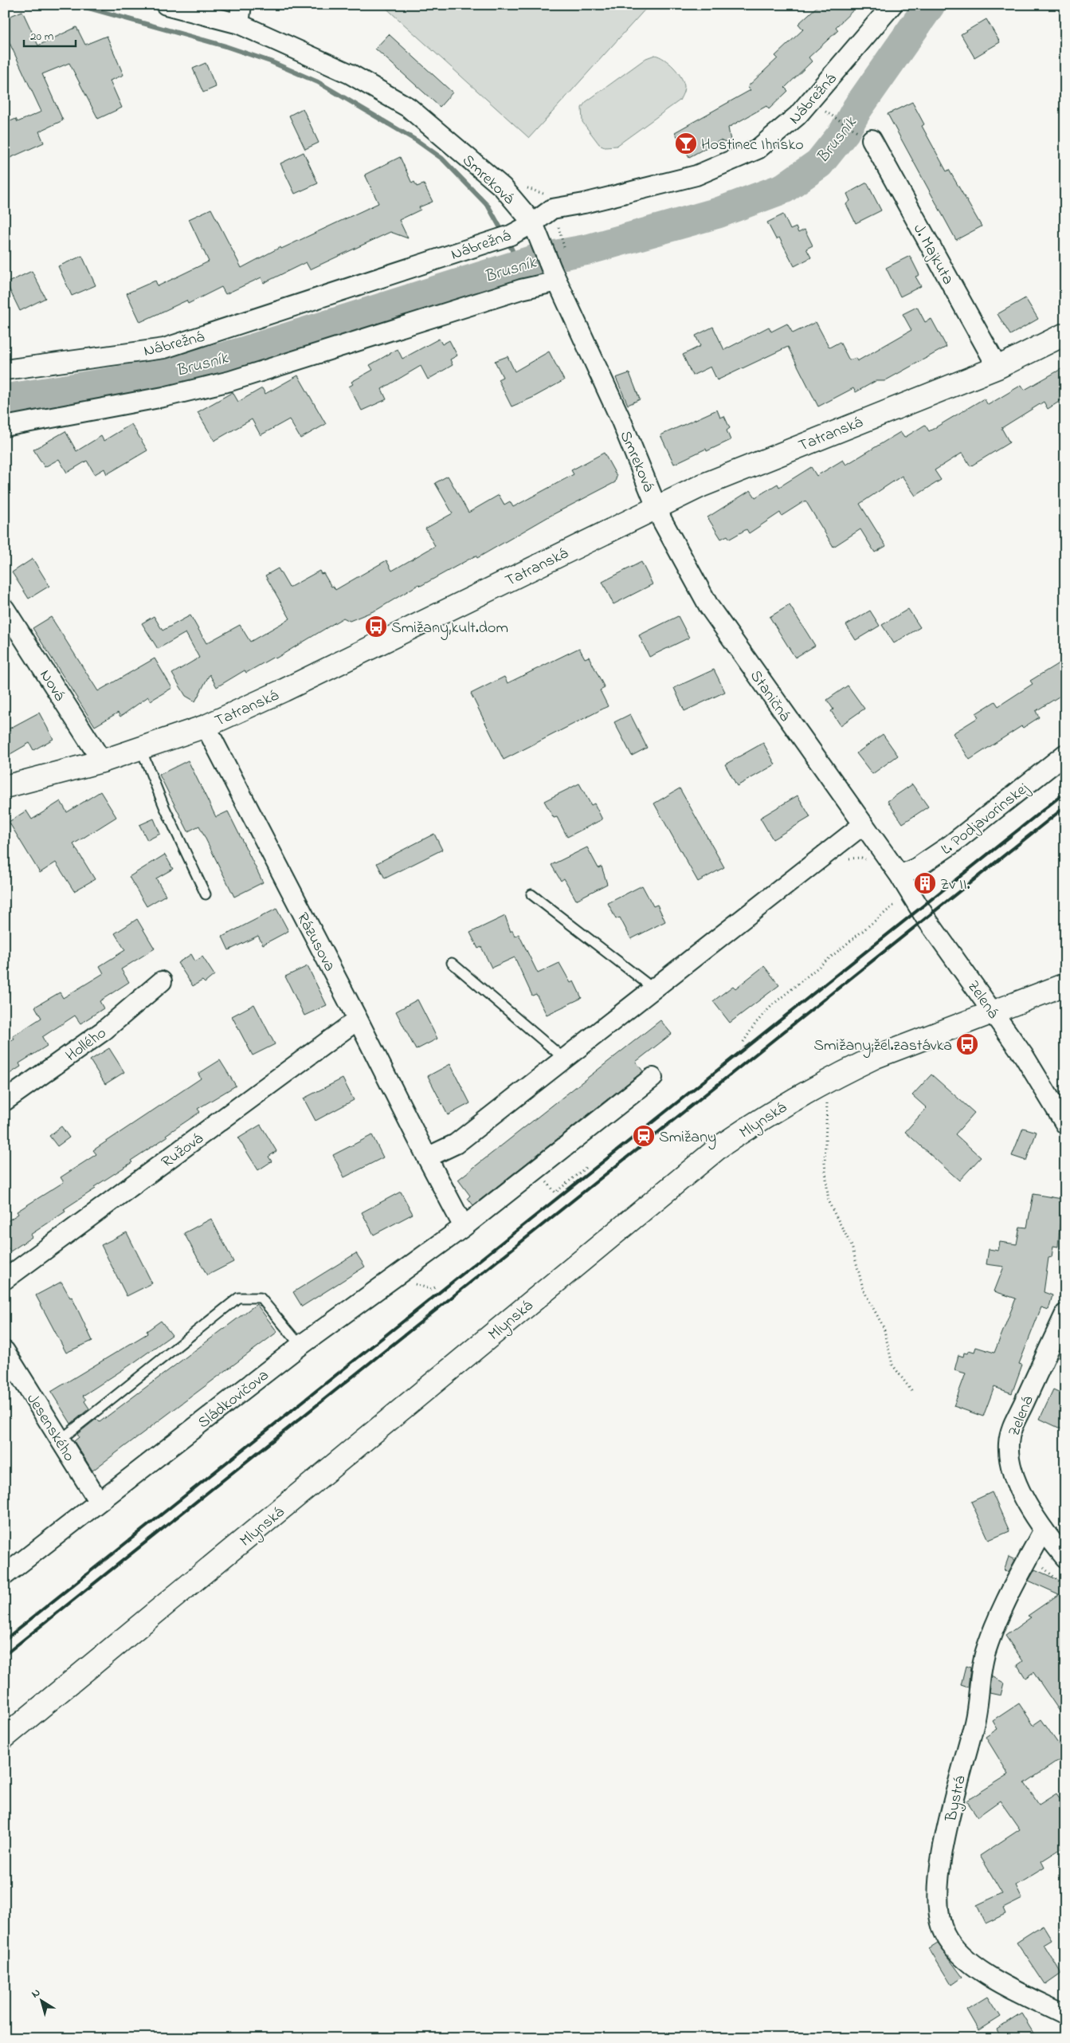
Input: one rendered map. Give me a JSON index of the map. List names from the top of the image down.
{
  "streets": {
    "street": [
      "Nábrežná",
      "Smreková",
      "J. Majkuta",
      "Tatranská",
      "Nová",
      "Staničná",
      "Ľ. Podjavorinskej",
      "Rázusova",
      "Zelená",
      "Hollého",
      "Mlynská",
      "Ružová",
      "Sládkovičova",
      "Jesenského",
      "Bystrá"
    ]
  },
  "crossings": [
    ["Nábrežná", "Smreková"],
    ["Smreková", "Tatranská"],
    ["Smreková", "Staničná"],
    ["J. Majkuta", "Tatranská"],
    ["Tatranská", "Nová"],
    ["Tatranská", "Staničná"],
    ["Tatranská", "Rázusova"],
    ["Staničná", "Ľ. Podjavorinskej"],
    ["Staničná", "Zelená"],
    ["Ľ. Podjavorinskej", "Zelená"],
    ["Rázusova", "Ružová"],
    ["Rázusova", "Sládkovičova"],
    ["Zelená", "Mlynská"],
    ["Zelená", "Bystrá"],
    ["Sládkovičova", "Jesenského"]
  ],
  "water": ["Brusník"],
  "places": {
    "bar": ["Hostinec Ihrisko"],
    "bus stop": ["Smižany,kult.dom", "Smižany,žel.zastávka"],
    "building": ["Zv II."],
    "station": ["Smižany"]
  },
  "scale_bar": "20 m",
  "north": "top left"
}
